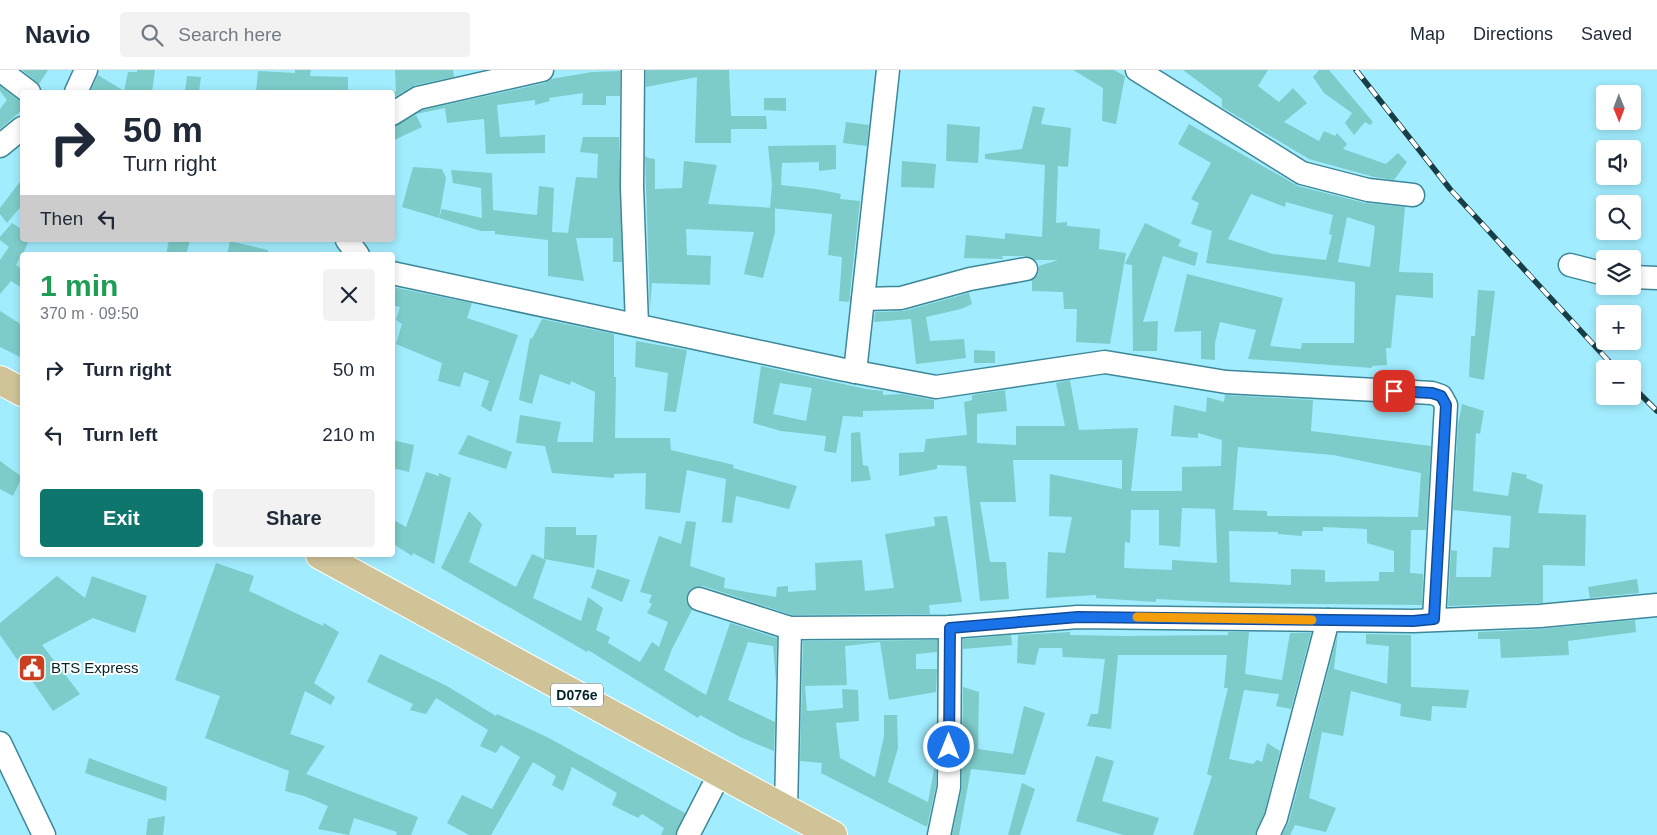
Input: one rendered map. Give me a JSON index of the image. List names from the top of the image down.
{
  "streets": {
    "main road": ["D076e"]
  },
  "places": {
    "public building": ["BTS Express"]
  },
  "north": "bottom",
  "page": {
    "header": "Navio",
    "search": "Search here",
    "nav": ["Map", "Directions", "Saved"],
    "map_buttons": ["+", "−"],
    "turn": ["50 m", "Turn right"],
    "then": "Then",
    "heading": ["1 min", "370 m · 09:50"],
    "list": [
      {
        "name": "Turn right",
        "value": "50 m"
      },
      {
        "name": "Turn left",
        "value": "210 m"
      }
    ],
    "buttons": ["Exit", "Share"]
  }
}
